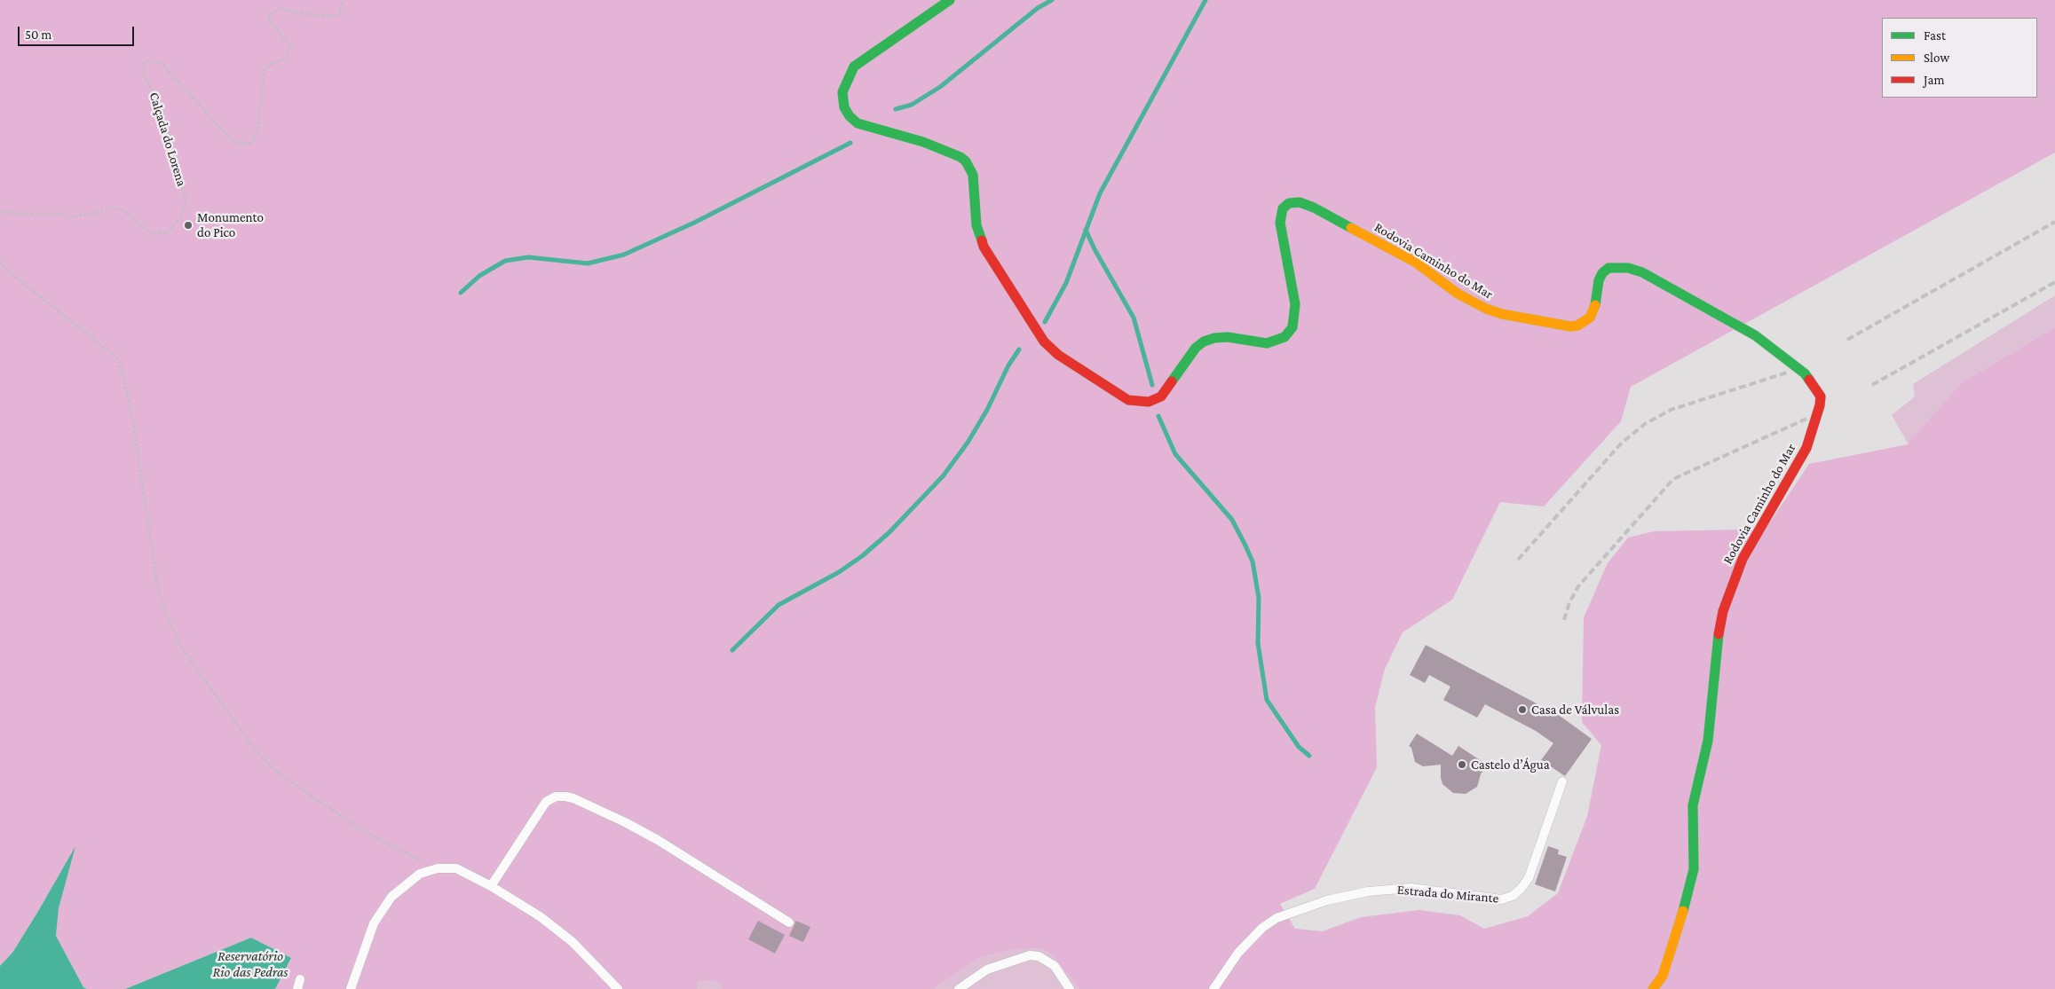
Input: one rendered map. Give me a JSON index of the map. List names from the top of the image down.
{
  "streets": {
    "street": ["Rodovia Caminho do Mar"],
    "lane": ["Estrada do Mirante"],
    "path": ["Calçada do Lorena"]
  },
  "water": ["Reservatório Rio das Pedras"],
  "places": ["Monumento do Pico", "Casa de Válvulas", "Castelo d’Água"],
  "legend": ["Fast", "Slow", "Jam"],
  "scale_bar": "50 m"
}
